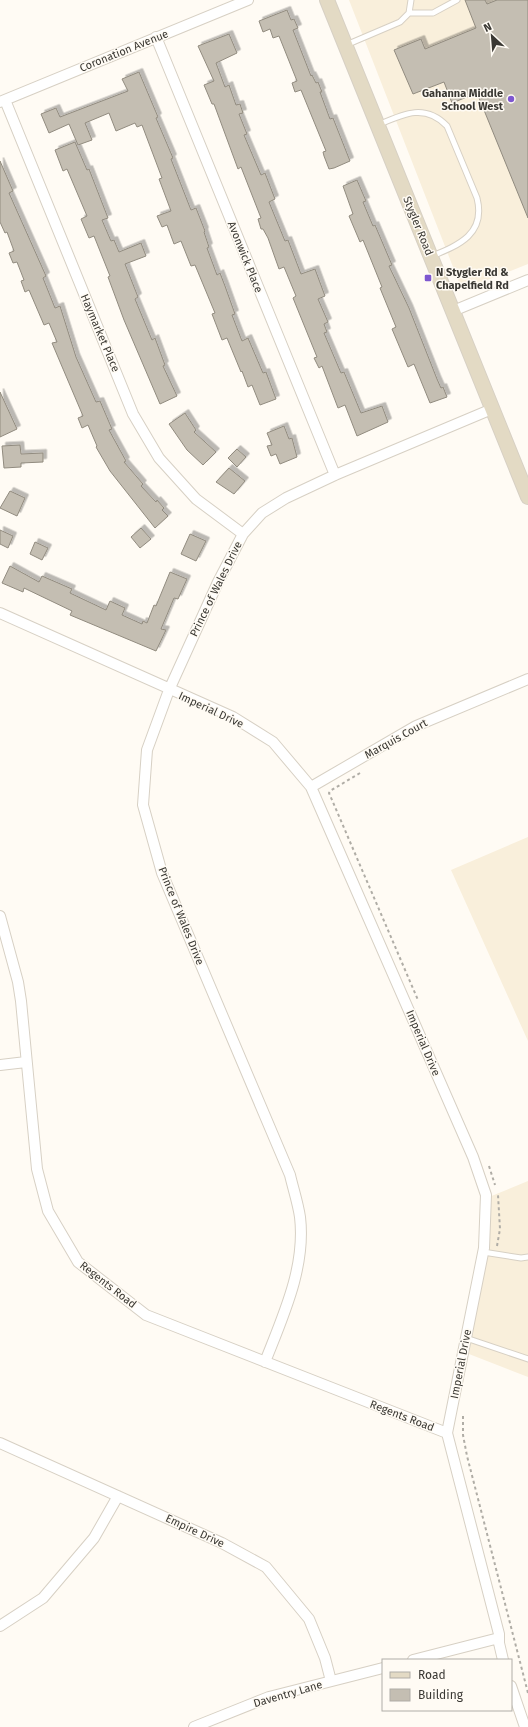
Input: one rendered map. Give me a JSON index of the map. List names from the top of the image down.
{
  "streets": {
    "main road": ["Stygler Road"],
    "street": [
      "Coronation Avenue",
      "Avonwick Place",
      "Haymarket Place",
      "Prince of Wales Drive",
      "Imperial Drive",
      "Marquis Court",
      "Regents Road",
      "Empire Drive",
      "Daventry Lane"
    ]
  },
  "crossings": [
    ["Coronation Avenue", "Avonwick Place"],
    ["Coronation Avenue", "Haymarket Place"],
    ["Stygler Road", "Prince of Wales Drive"],
    ["Avonwick Place", "Prince of Wales Drive"],
    ["Haymarket Place", "Prince of Wales Drive"],
    ["Prince of Wales Drive", "Imperial Drive"],
    ["Prince of Wales Drive", "Regents Road"],
    ["Imperial Drive", "Marquis Court"],
    ["Imperial Drive", "Regents Road"],
    ["Empire Drive", "Daventry Lane"]
  ],
  "places": {
    "other": ["Gahanna Middle School West"],
    "transit": ["N Stygler Rd & Chapelfield Rd"]
  },
  "legend": ["Road", "Building"],
  "north": "top left"
}
